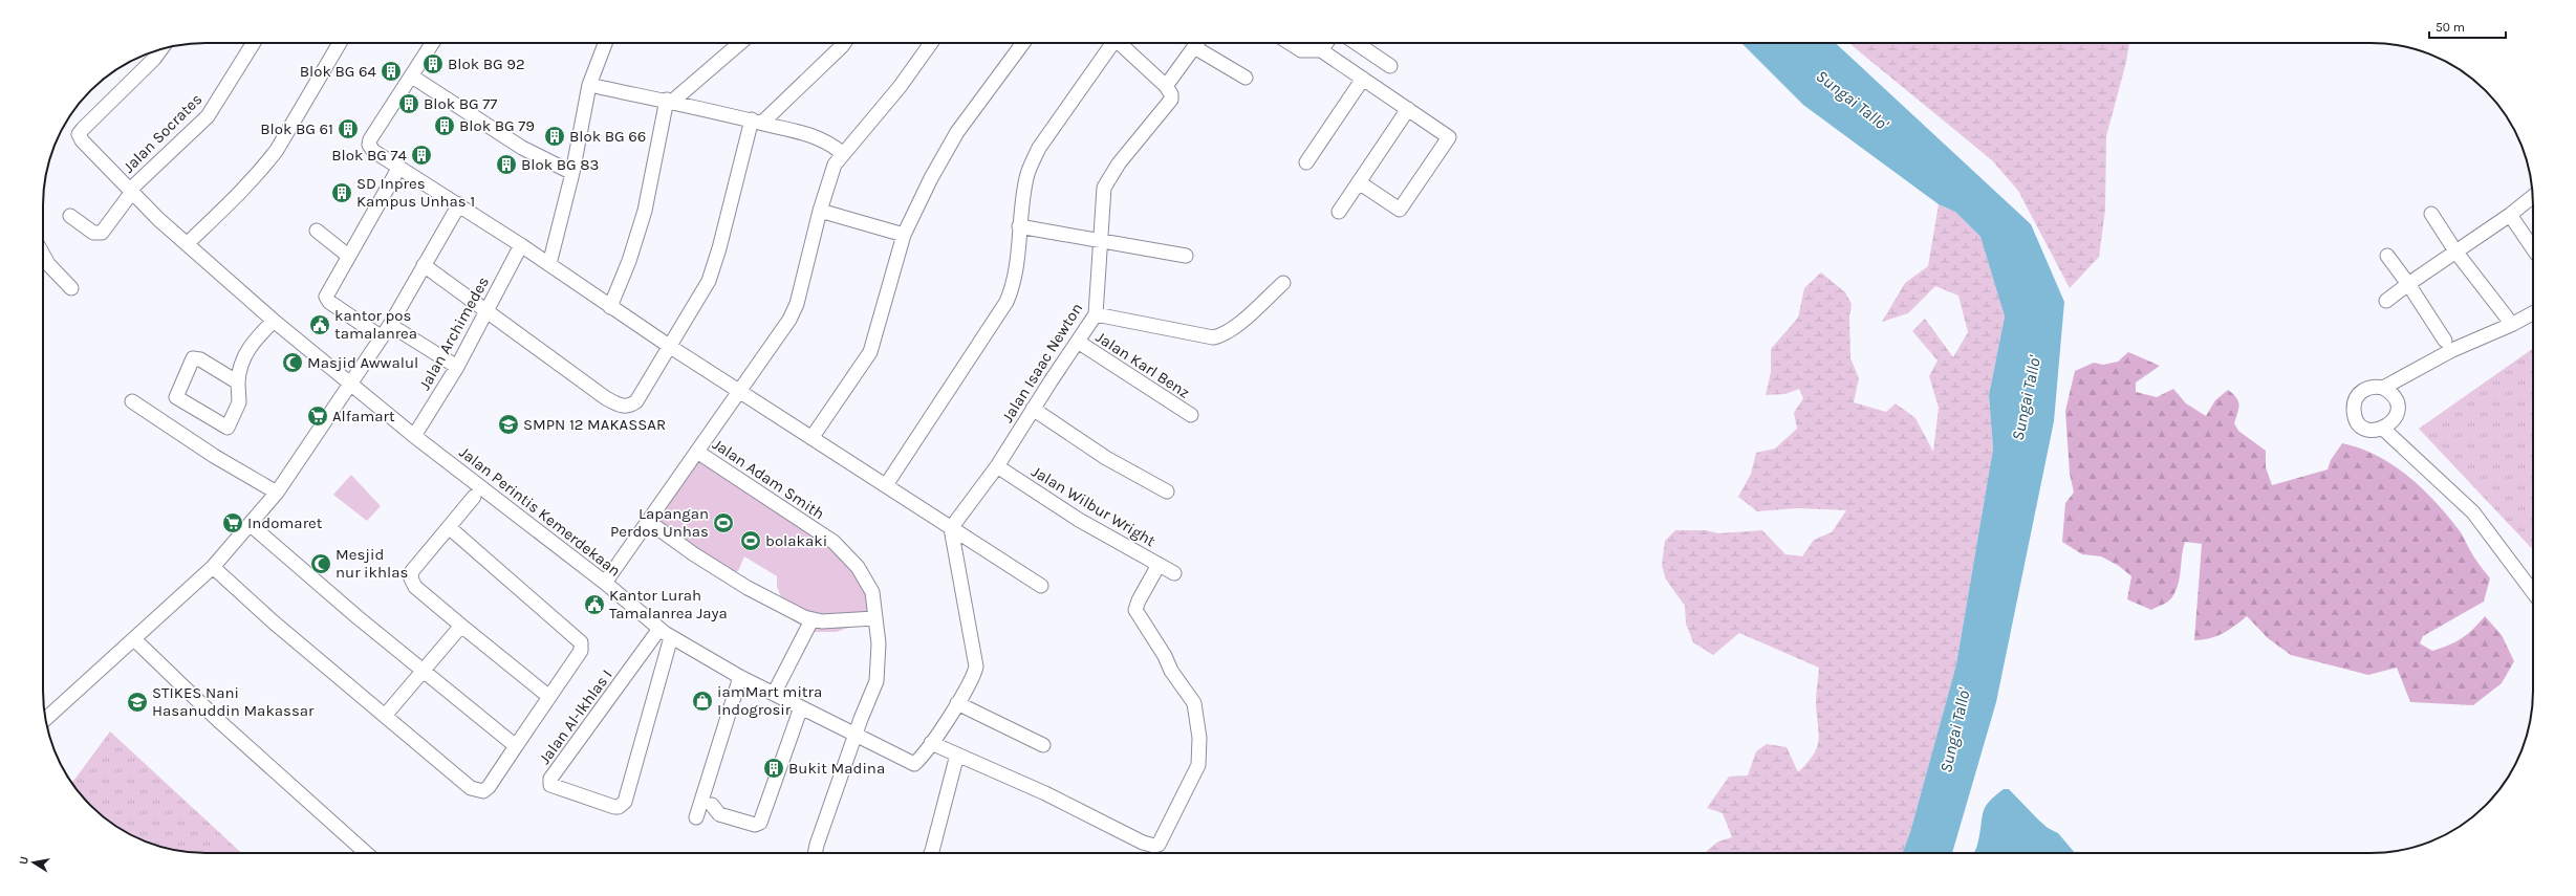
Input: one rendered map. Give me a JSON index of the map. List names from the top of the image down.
{
  "streets": {
    "street": [
      "Jalan Socrates",
      "Jalan Archimedes",
      "Jalan Isaac Newton",
      "Jalan Karl Benz",
      "Jalan Adam Smith",
      "Jalan Wilbur Wright",
      "Jalan Perintis Kemerdekaan",
      "Jalan Al-Ikhlas I"
    ]
  },
  "crossings": [
    ["Jalan Socrates", "Jalan Perintis Kemerdekaan"],
    ["Jalan Archimedes", "Jalan Perintis Kemerdekaan"],
    ["Jalan Isaac Newton", "Jalan Karl Benz"],
    ["Jalan Isaac Newton", "Jalan Wilbur Wright"],
    ["Jalan Adam Smith", "Jalan Perintis Kemerdekaan"],
    ["Jalan Perintis Kemerdekaan", "Jalan Al-Ikhlas I"]
  ],
  "water": ["Sungai Tallo'"],
  "places": {
    "building": [
      "Blok BG 92",
      "Blok BG 64",
      "Blok BG 77",
      "Blok BG 79",
      "Blok BG 61",
      "Blok BG 66",
      "Blok BG 74",
      "Blok BG 83",
      "SD Inpres Kampus Unhas 1",
      "Bukit Madina"
    ],
    "public building": ["kantor pos tamalanrea", "Kantor Lurah Tamalanrea Jaya"],
    "mosque": ["Masjid Awwalul", "Mesjid nur ikhlas"],
    "supermarket": ["Alfamart", "Indomaret"],
    "school or university": ["SMPN 12 MAKASSAR", "STIKES Nani Hasanuddin Makassar"],
    "sports": ["Lapangan Perdos Unhas", "bolakaki"],
    "shop": ["iamMart mitra Indogrosir"]
  },
  "scale_bar": "50 m",
  "north": "left"
}
